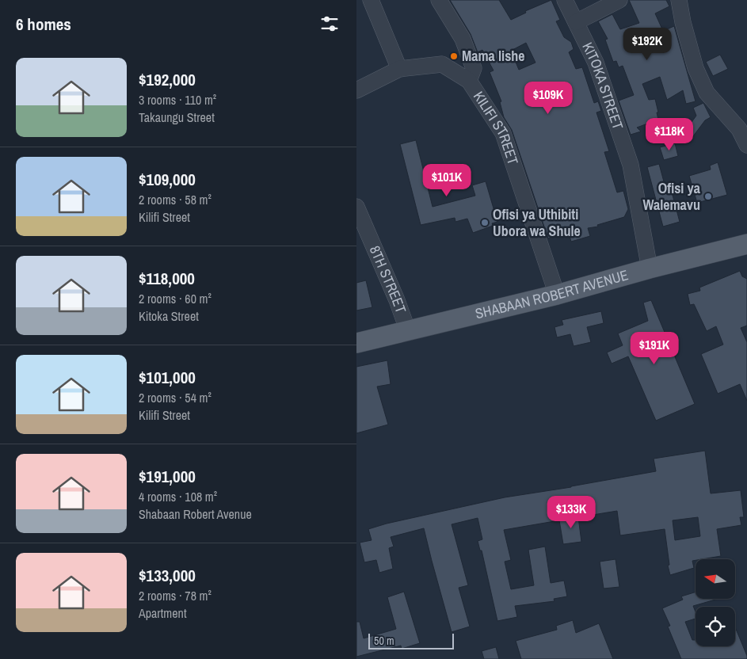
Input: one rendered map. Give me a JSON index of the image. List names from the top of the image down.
{
  "streets": {
    "main road": ["SHABAAN ROBERT AVENUE"],
    "street": ["KITOKA STREET", "KILIFI STREET", "8TH STREET"]
  },
  "crossings": [
    ["KITOKA STREET", "SHABAAN ROBERT AVENUE"],
    ["KILIFI STREET", "SHABAAN ROBERT AVENUE"],
    ["8TH STREET", "SHABAAN ROBERT AVENUE"]
  ],
  "places": ["Mama lishe", "Ofisi ya Walemavu", "Ofisi ya Uthibiti Ubora wa Shule"],
  "scale_bar": "50 m",
  "north": "left",
  "page": {
    "heading": "6 homes",
    "price": [
      "$192K",
      "$109K",
      "$118K",
      "$101K",
      "$191K",
      "$133K"
    ],
    "list": [
      {
        "name": "$192,000",
        "note": "3 rooms · 110 m² · Takaungu Street"
      },
      {
        "name": "$109,000",
        "note": "2 rooms · 58 m² · Kilifi Street"
      },
      {
        "name": "$118,000",
        "note": "2 rooms · 60 m² · Kitoka Street"
      },
      {
        "name": "$101,000",
        "note": "2 rooms · 54 m² · Kilifi Street"
      },
      {
        "name": "$191,000",
        "note": "4 rooms · 108 m² · Shabaan Robert Avenue"
      },
      {
        "name": "$133,000",
        "note": "2 rooms · 78 m² · Apartment"
      }
    ],
    "scale": "50 m"
  }
}
